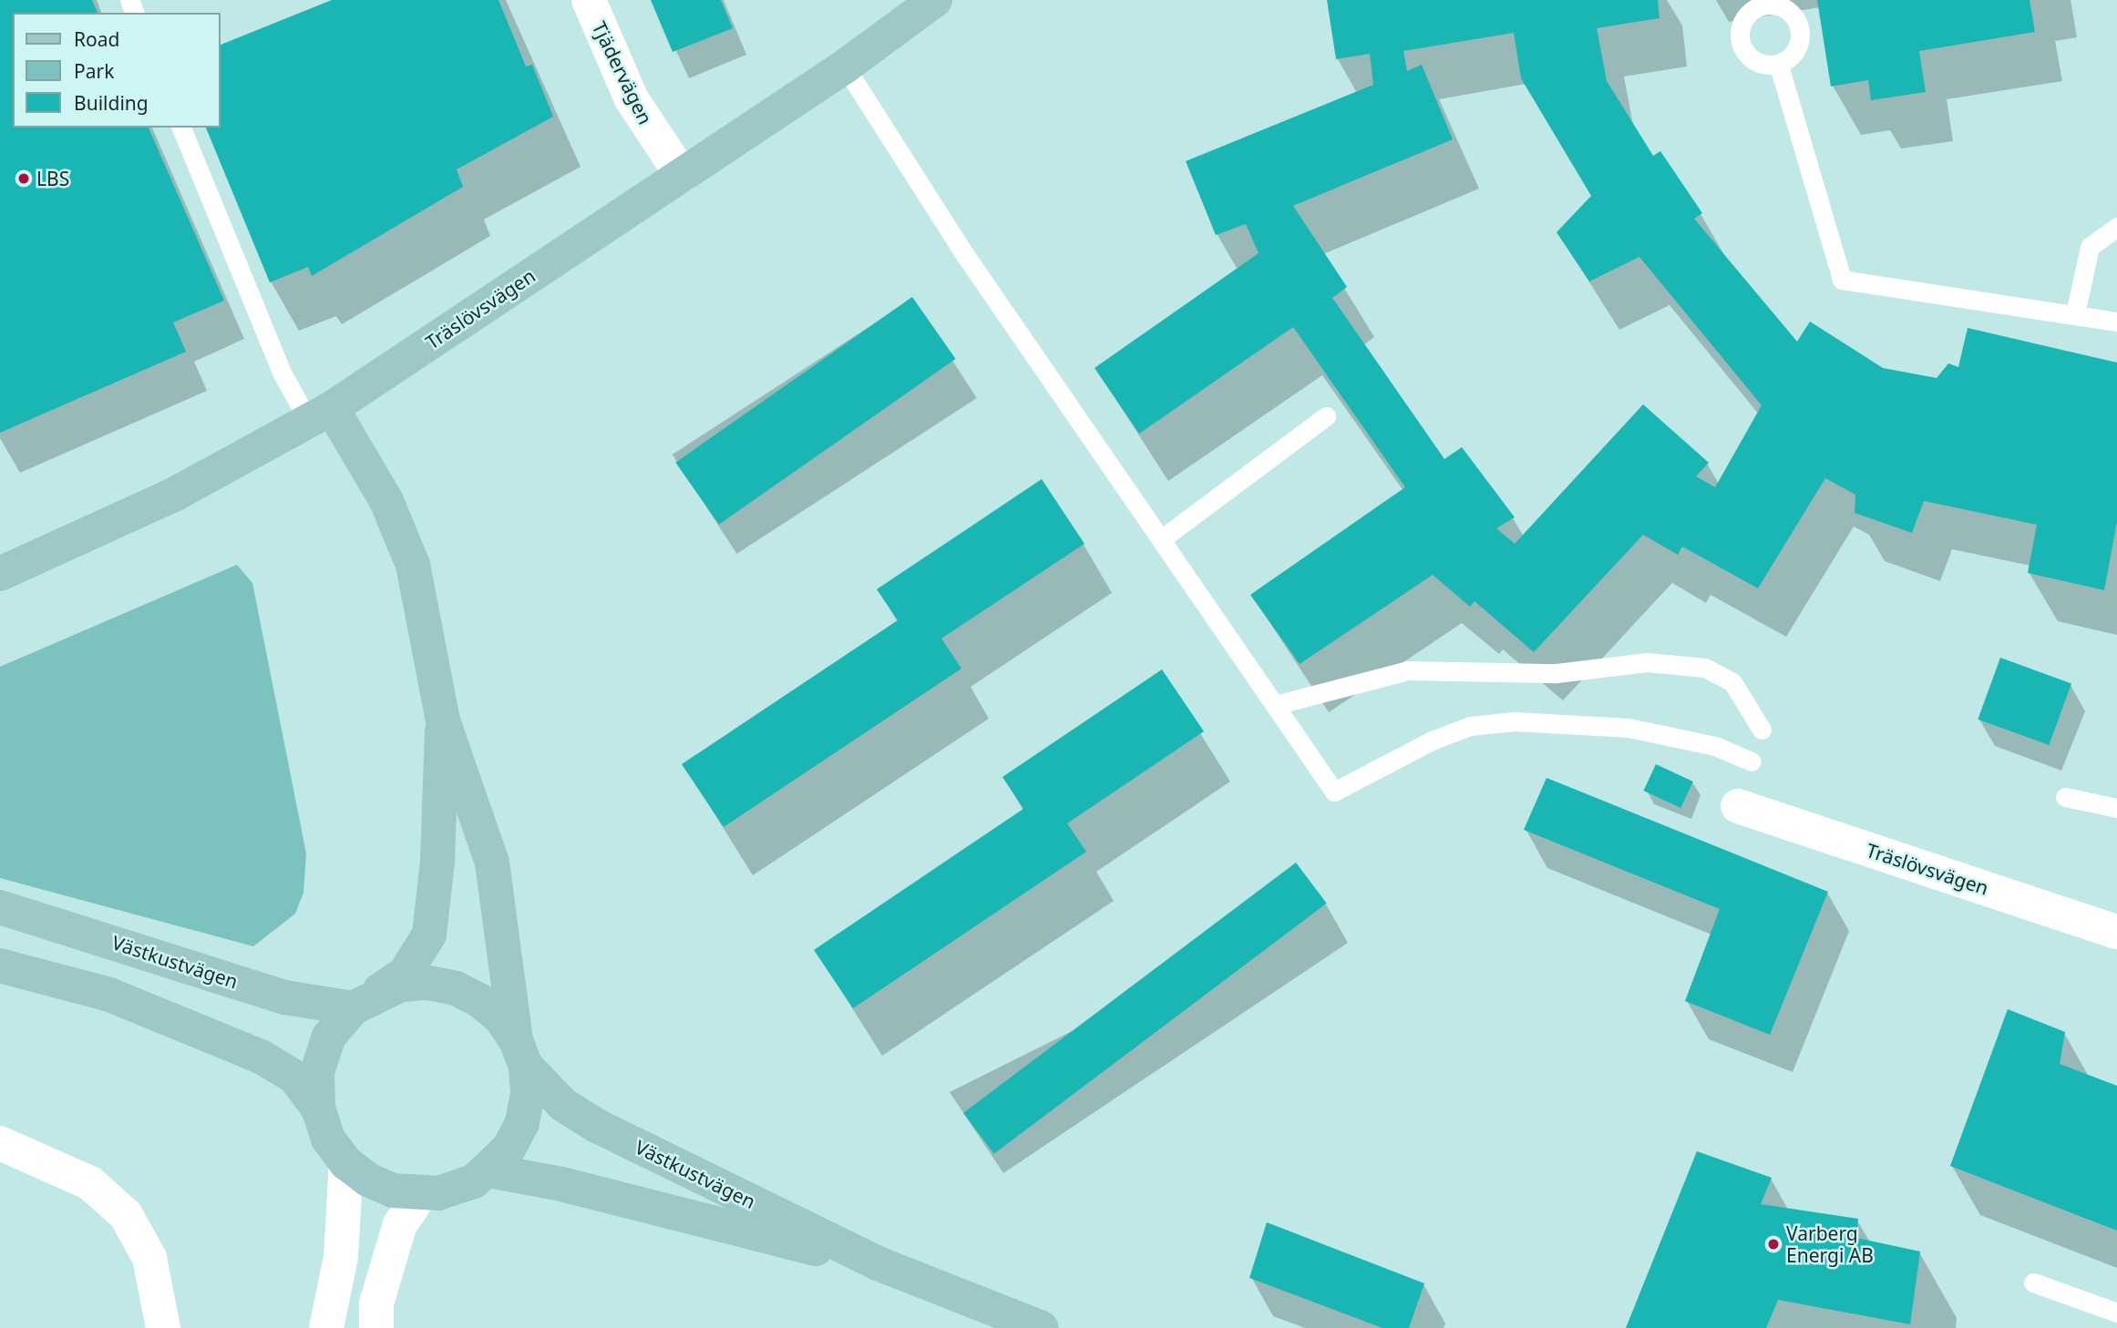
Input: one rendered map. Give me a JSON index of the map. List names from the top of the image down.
{
  "streets": {
    "street": ["Tjädervägen", "Träslövsvägen", "Västkustvägen"]
  },
  "crossings": [
    ["Tjädervägen", "Träslövsvägen"]
  ],
  "places": ["LBS", "Varberg Energi AB"],
  "legend": ["Road", "Park", "Building"]
}
